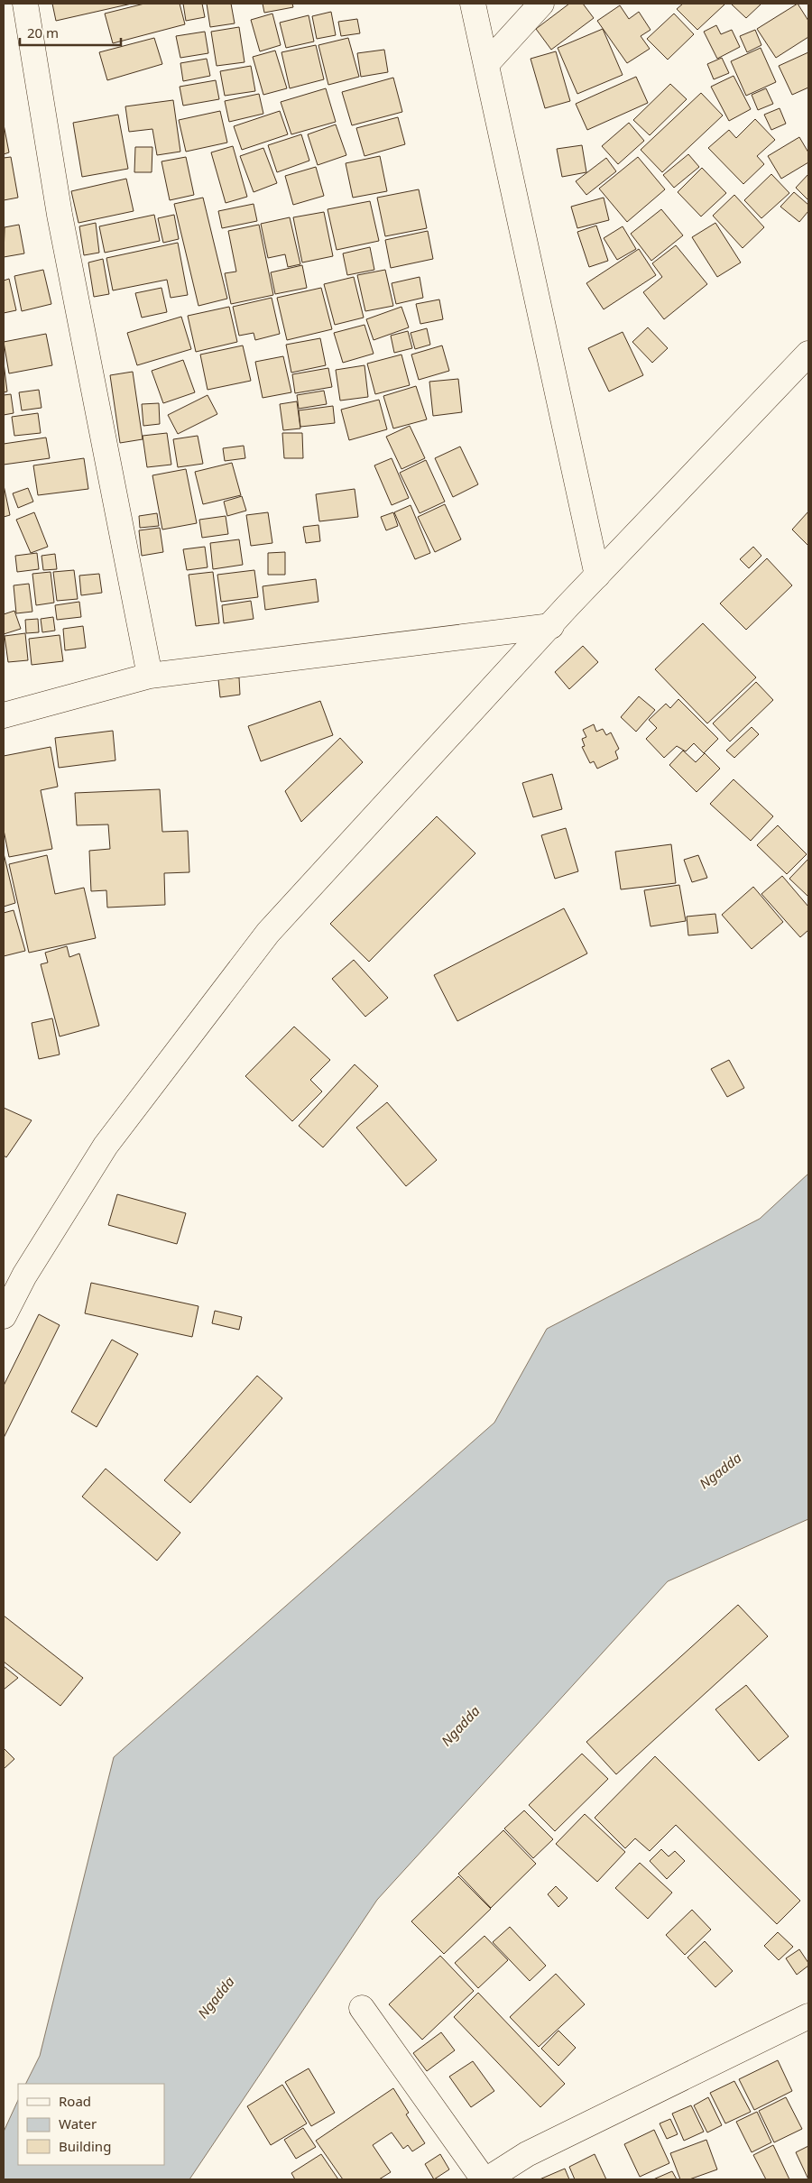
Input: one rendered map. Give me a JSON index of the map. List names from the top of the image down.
{
  "water": ["Ngadda"],
  "legend": ["Road", "Water", "Building"],
  "scale_bar": "20 m"
}
